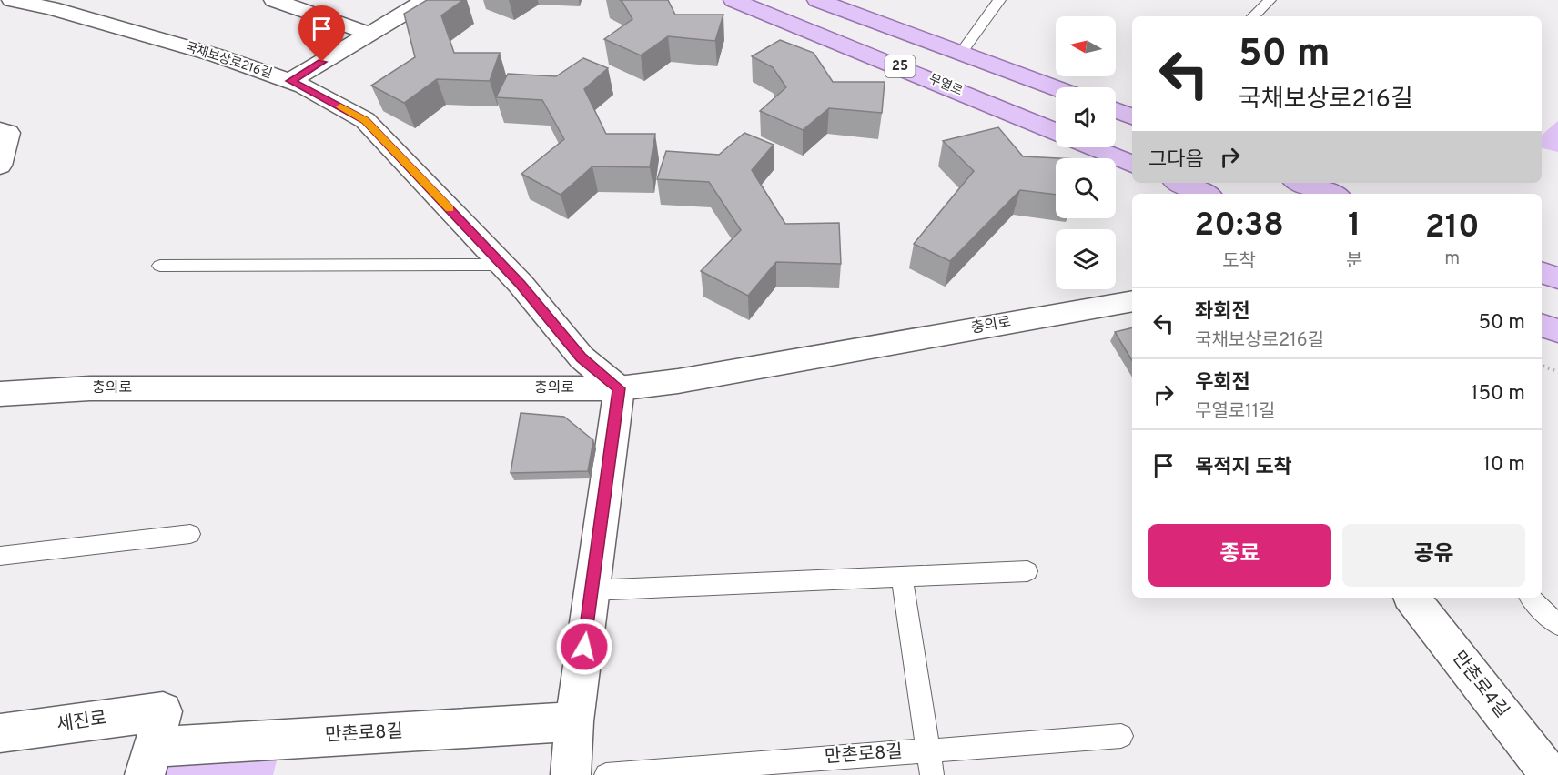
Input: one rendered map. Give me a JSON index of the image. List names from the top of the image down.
{
  "streets": {
    "main road": ["25", "무열로"],
    "street": [
      "국채보상로216길",
      "충의로",
      "만촌로4길",
      "세진로",
      "만촌로8길"
    ]
  },
  "crossings": [
    ["국채보상로216길", "충의로"],
    ["세진로", "만촌로8길"]
  ],
  "north": "left",
  "page": {
    "turn": ["50 m", "국채보상로216길"],
    "then": "그다음",
    "eta": [
      "20:38",
      "도착",
      "1",
      "분",
      "210",
      "m"
    ],
    "list": [
      {
        "name": "좌회전",
        "note": "국채보상로216길",
        "value": "50 m"
      },
      {
        "name": "우회전",
        "note": "무열로11길",
        "value": "150 m"
      },
      {
        "name": "목적지 도착",
        "value": "10 m"
      }
    ],
    "buttons": ["종료", "공유"]
  }
}
